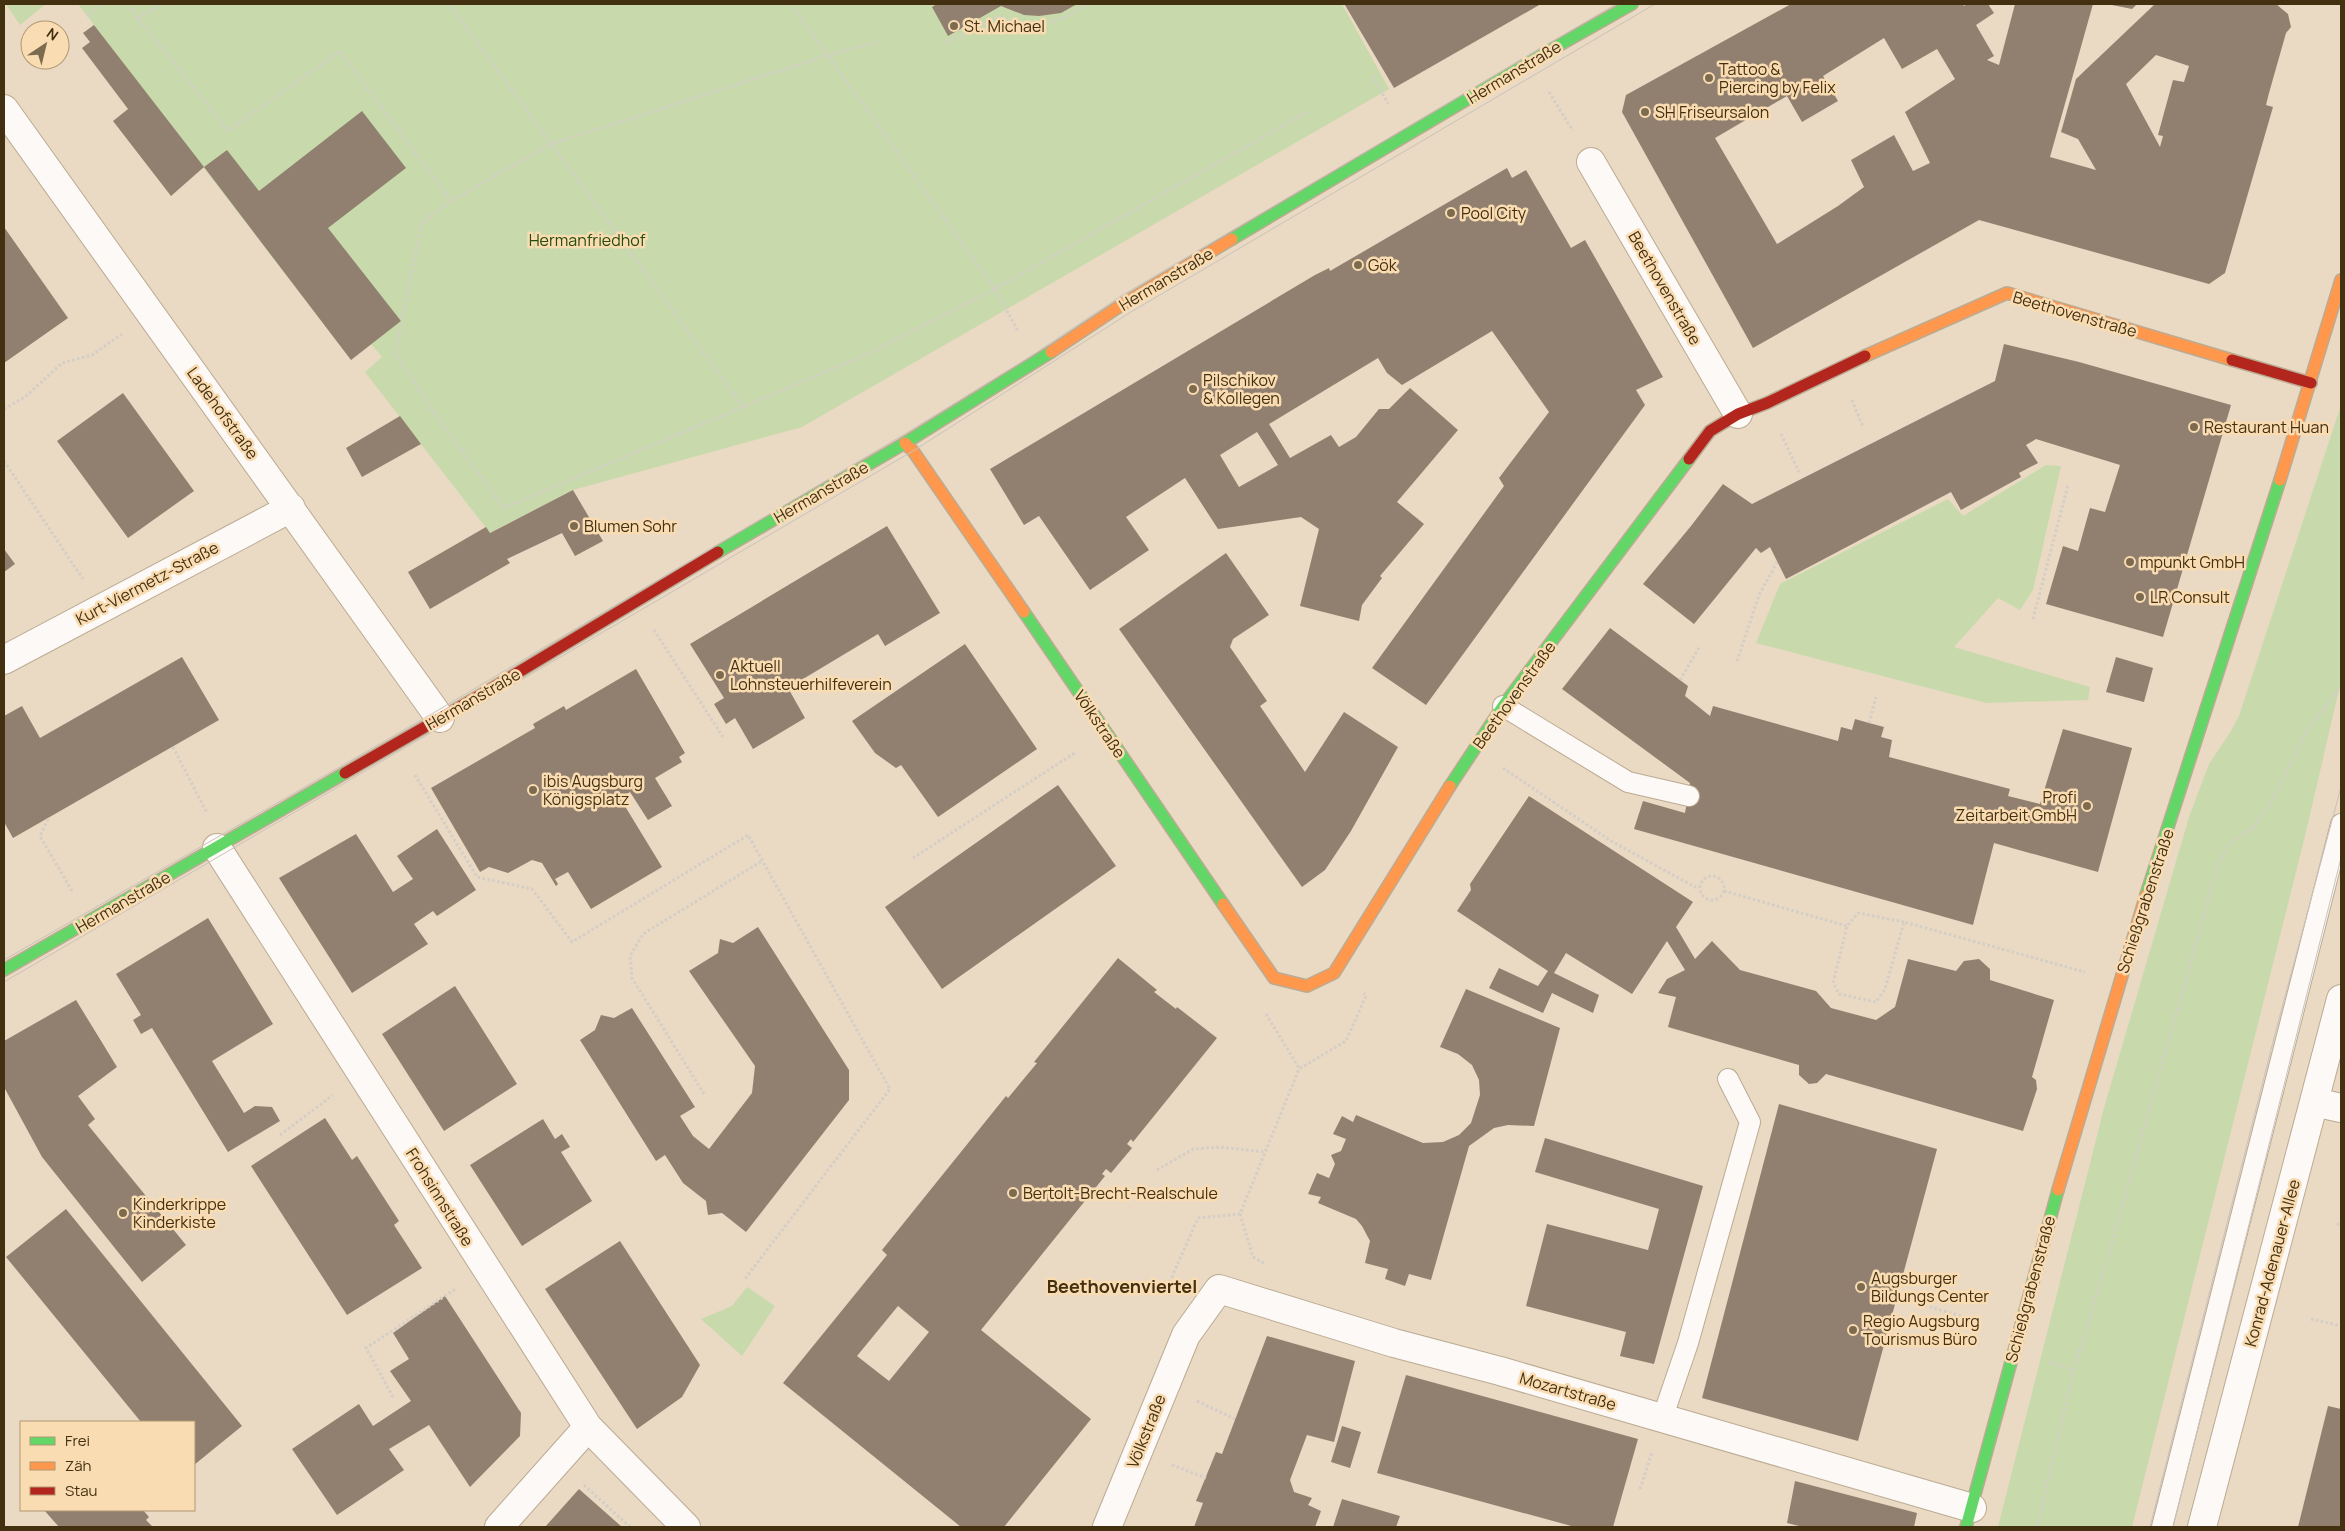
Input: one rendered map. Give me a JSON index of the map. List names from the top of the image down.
{
  "streets": {
    "street": [
      "Hermanstraße",
      "Beethovenstraße",
      "Ladehofstraße",
      "Kurt-Viermetz-Straße",
      "Völkstraße",
      "Schießgrabenstraße",
      "Frohsinnstraße",
      "Konrad-Adenauer-Allee",
      "Mozartstraße"
    ]
  },
  "crossings": [
    ["Hermanstraße", "Ladehofstraße"],
    ["Hermanstraße", "Völkstraße"],
    ["Hermanstraße", "Frohsinnstraße"],
    ["Beethovenstraße", "Völkstraße"],
    ["Beethovenstraße", "Schießgrabenstraße"],
    ["Ladehofstraße", "Kurt-Viermetz-Straße"],
    ["Völkstraße", "Mozartstraße"],
    ["Schießgrabenstraße", "Mozartstraße"]
  ],
  "districts": ["Beethovenviertel"],
  "parks": ["Hermanfriedhof"],
  "places": [
    "St. Michael",
    "Tattoo & Piercing by Felix",
    "SH Friseursalon",
    "Pool City",
    "Gök",
    "Pilschikov & Kollegen",
    "Restaurant Huan",
    "Blumen Sohr",
    "mpunkt GmbH",
    "LR Consult",
    "Aktuell Lohnsteuerhilfeverein",
    "ibis Augsburg Königsplatz",
    "Profi Zeitarbeit GmbH",
    "Bertolt-Brecht-Realschule",
    "Kinderkrippe Kinderkiste",
    "Augsburger Bildungs Center",
    "Regio Augsburg Tourismus Büro"
  ],
  "legend": ["Frei", "Zäh", "Stau"],
  "north": "top right"
}
